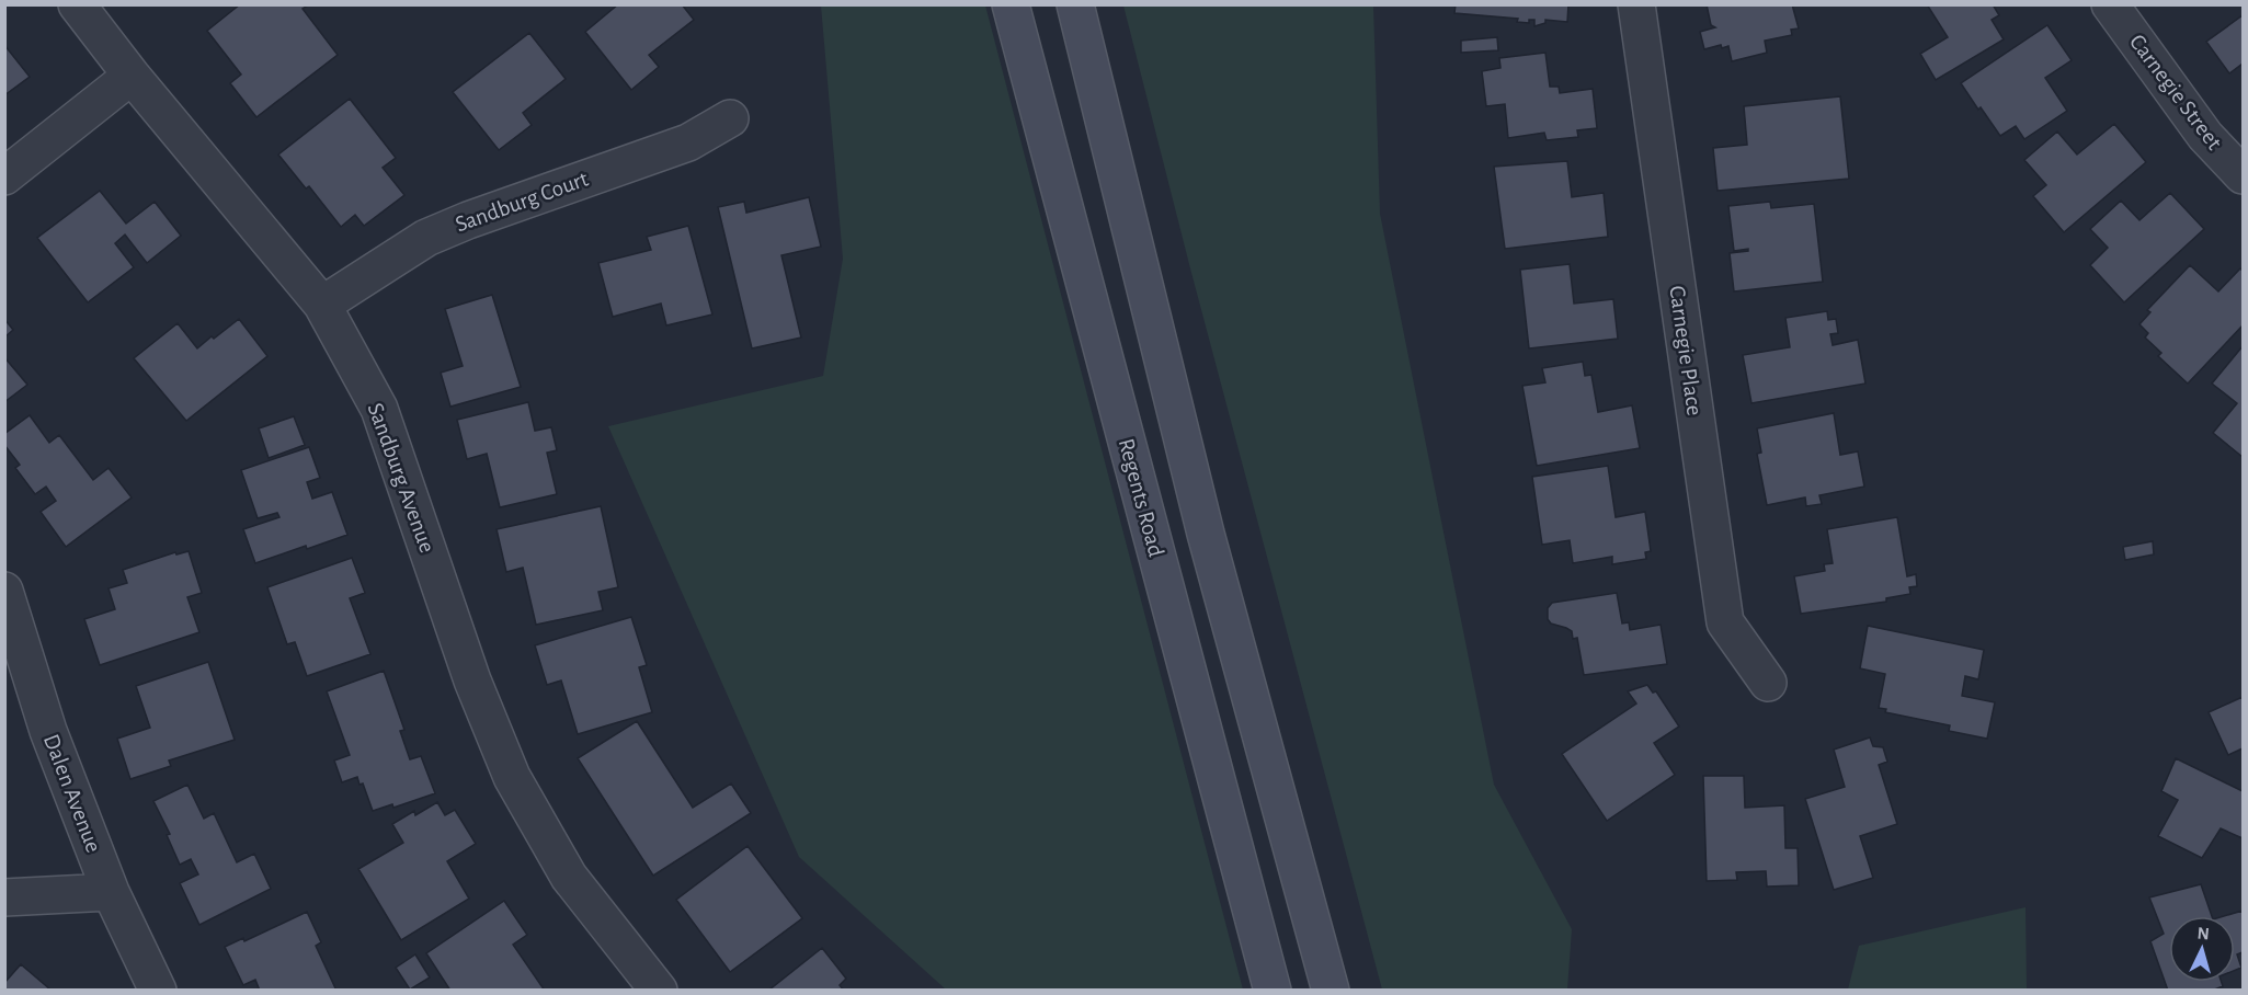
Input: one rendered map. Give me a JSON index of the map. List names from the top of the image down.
{
  "streets": {
    "main road": ["Regents Road"],
    "street": [
      "Carnegie Street",
      "Sandburg Court",
      "Carnegie Place",
      "Sandburg Avenue",
      "Dalen Avenue"
    ]
  },
  "crossings": [
    ["Sandburg Court", "Sandburg Avenue"]
  ],
  "north": "top"
}
